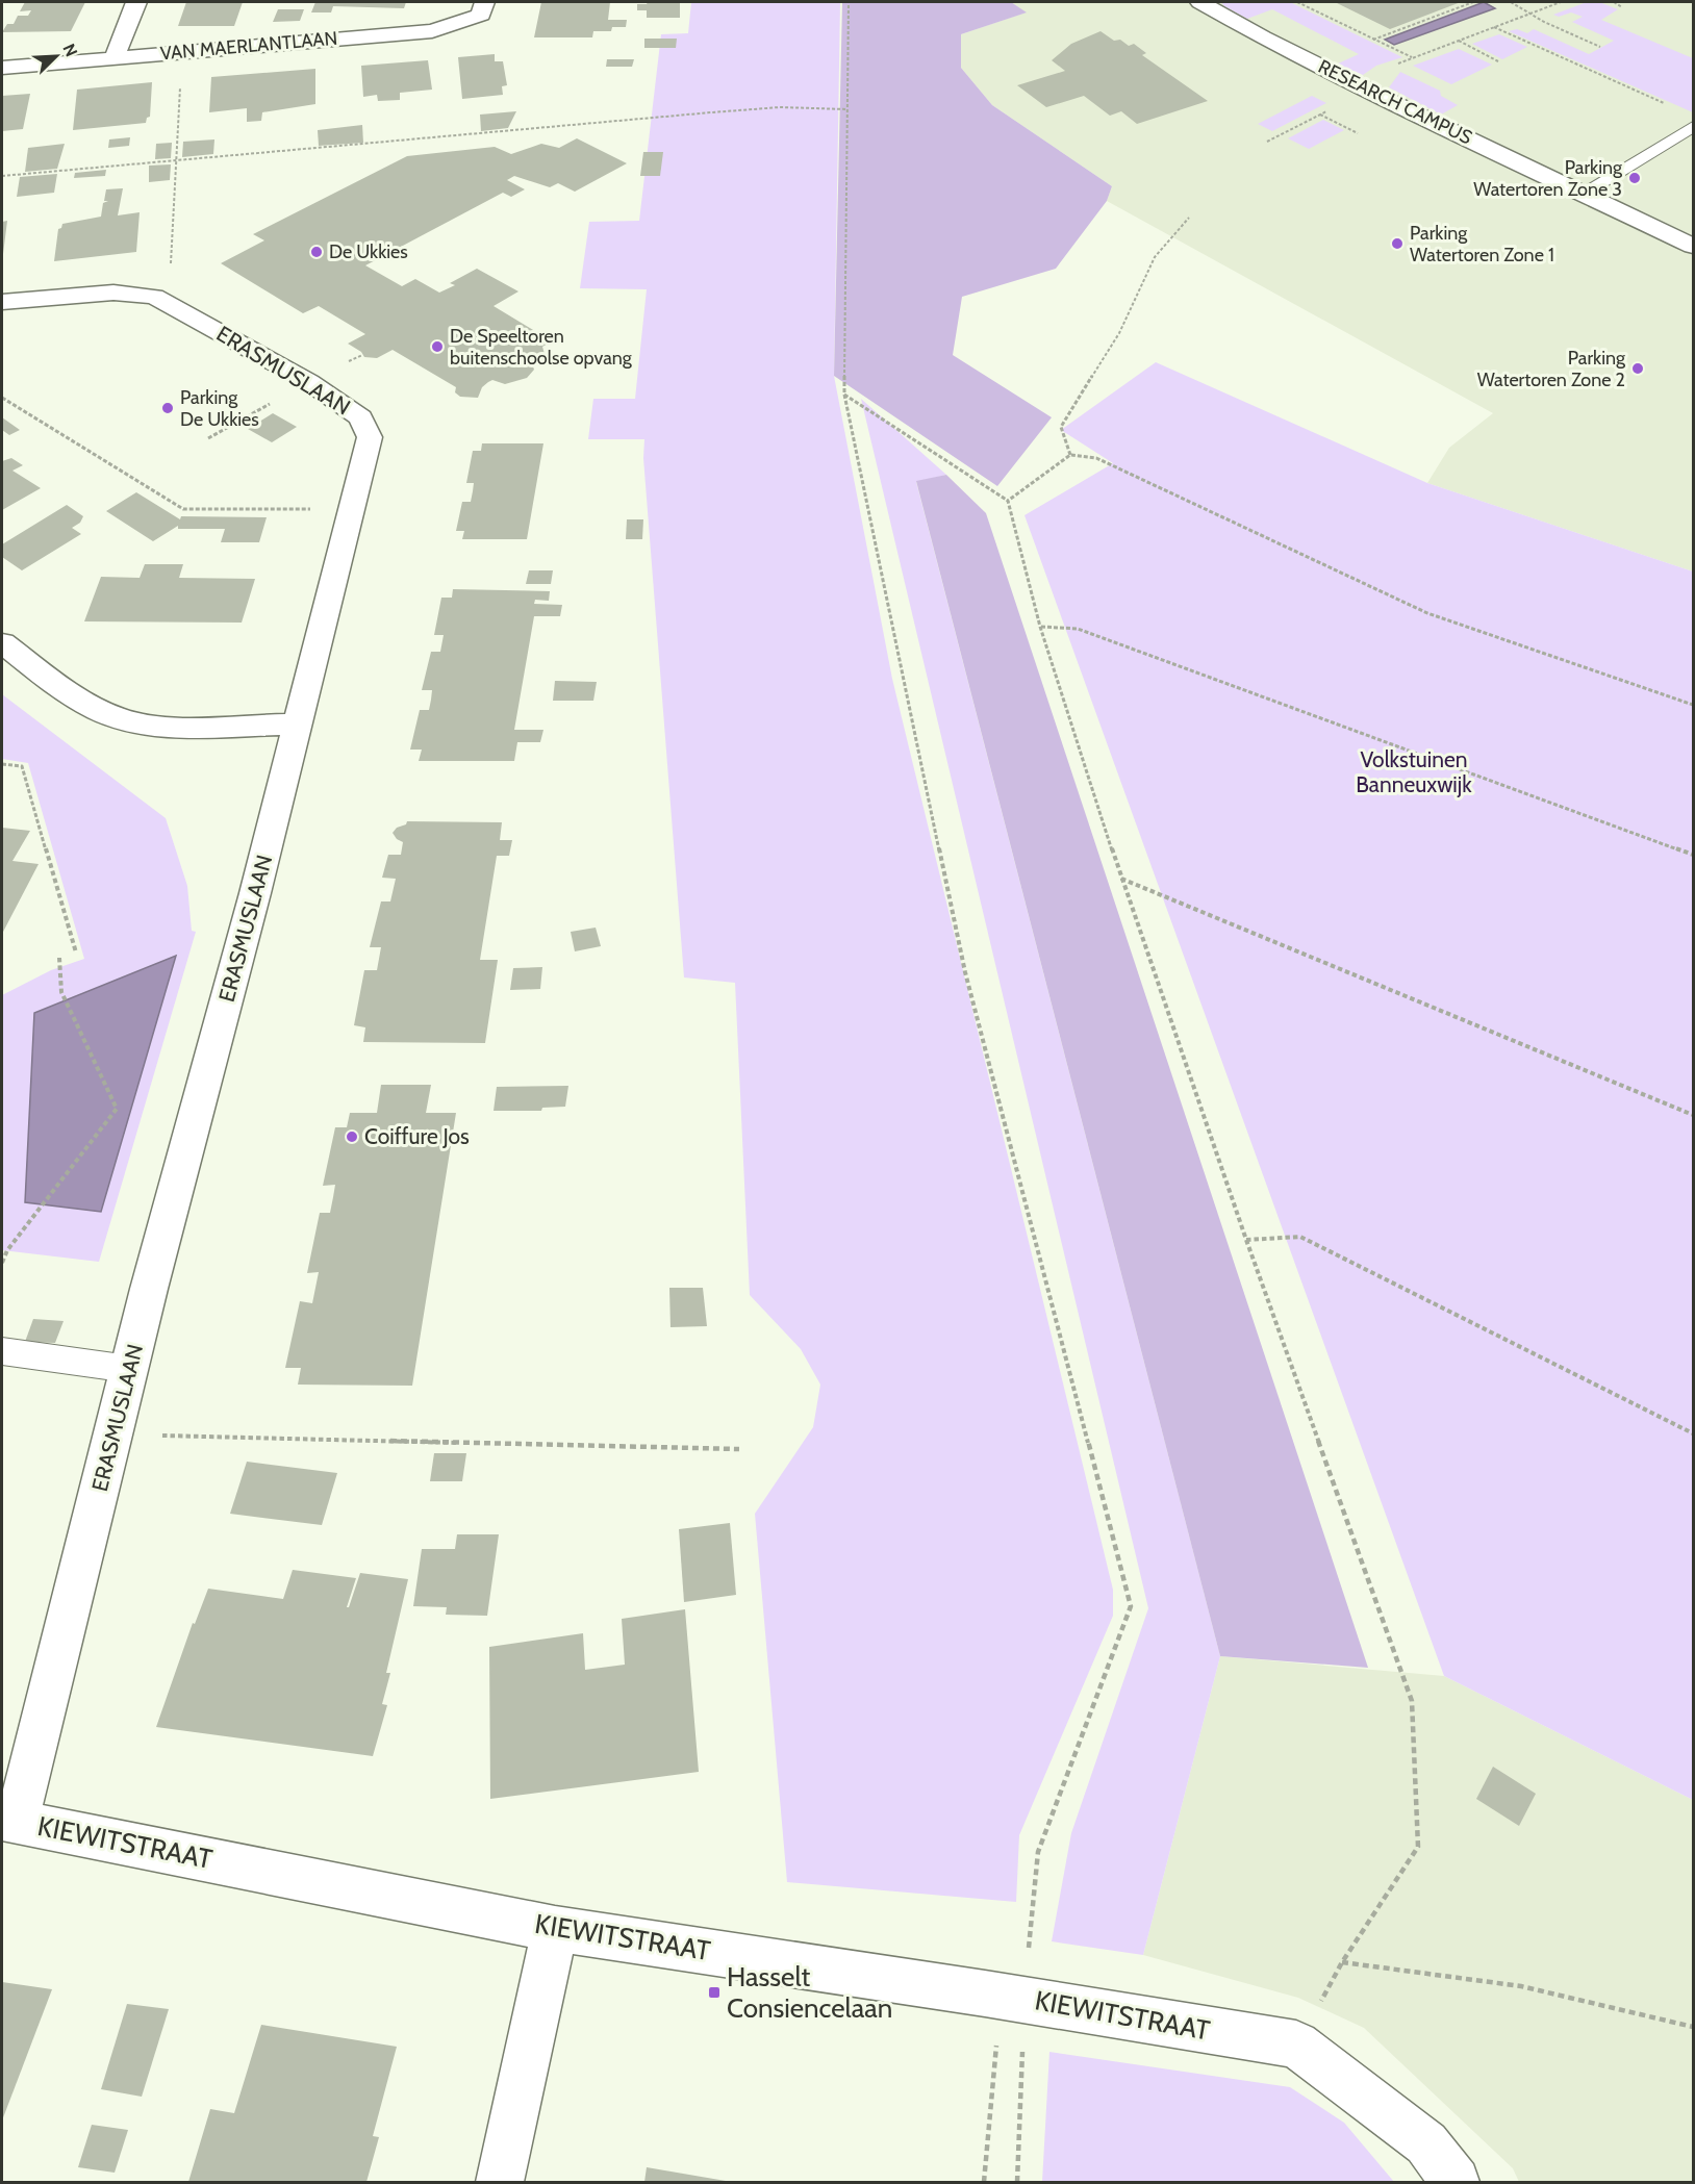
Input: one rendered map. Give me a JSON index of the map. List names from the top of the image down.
{
  "streets": {
    "street": [
      "VAN MAERLANTLAAN",
      "RESEARCH CAMPUS",
      "ERASMUSLAAN",
      "KIEWITSTRAAT"
    ]
  },
  "crossings": [
    ["ERASMUSLAAN", "KIEWITSTRAAT"]
  ],
  "parks": ["Volkstuinen Banneuxwijk"],
  "places": {
    "other": [
      "Parking Watertoren Zone 3",
      "Parking Watertoren Zone 1",
      "De Ukkies",
      "De Speeltoren buitenschoolse opvang",
      "Parking Watertoren Zone 2",
      "Parking De Ukkies",
      "Coiffure Jos"
    ],
    "transit": ["Hasselt Consiencelaan"]
  },
  "north": "top right"
}
